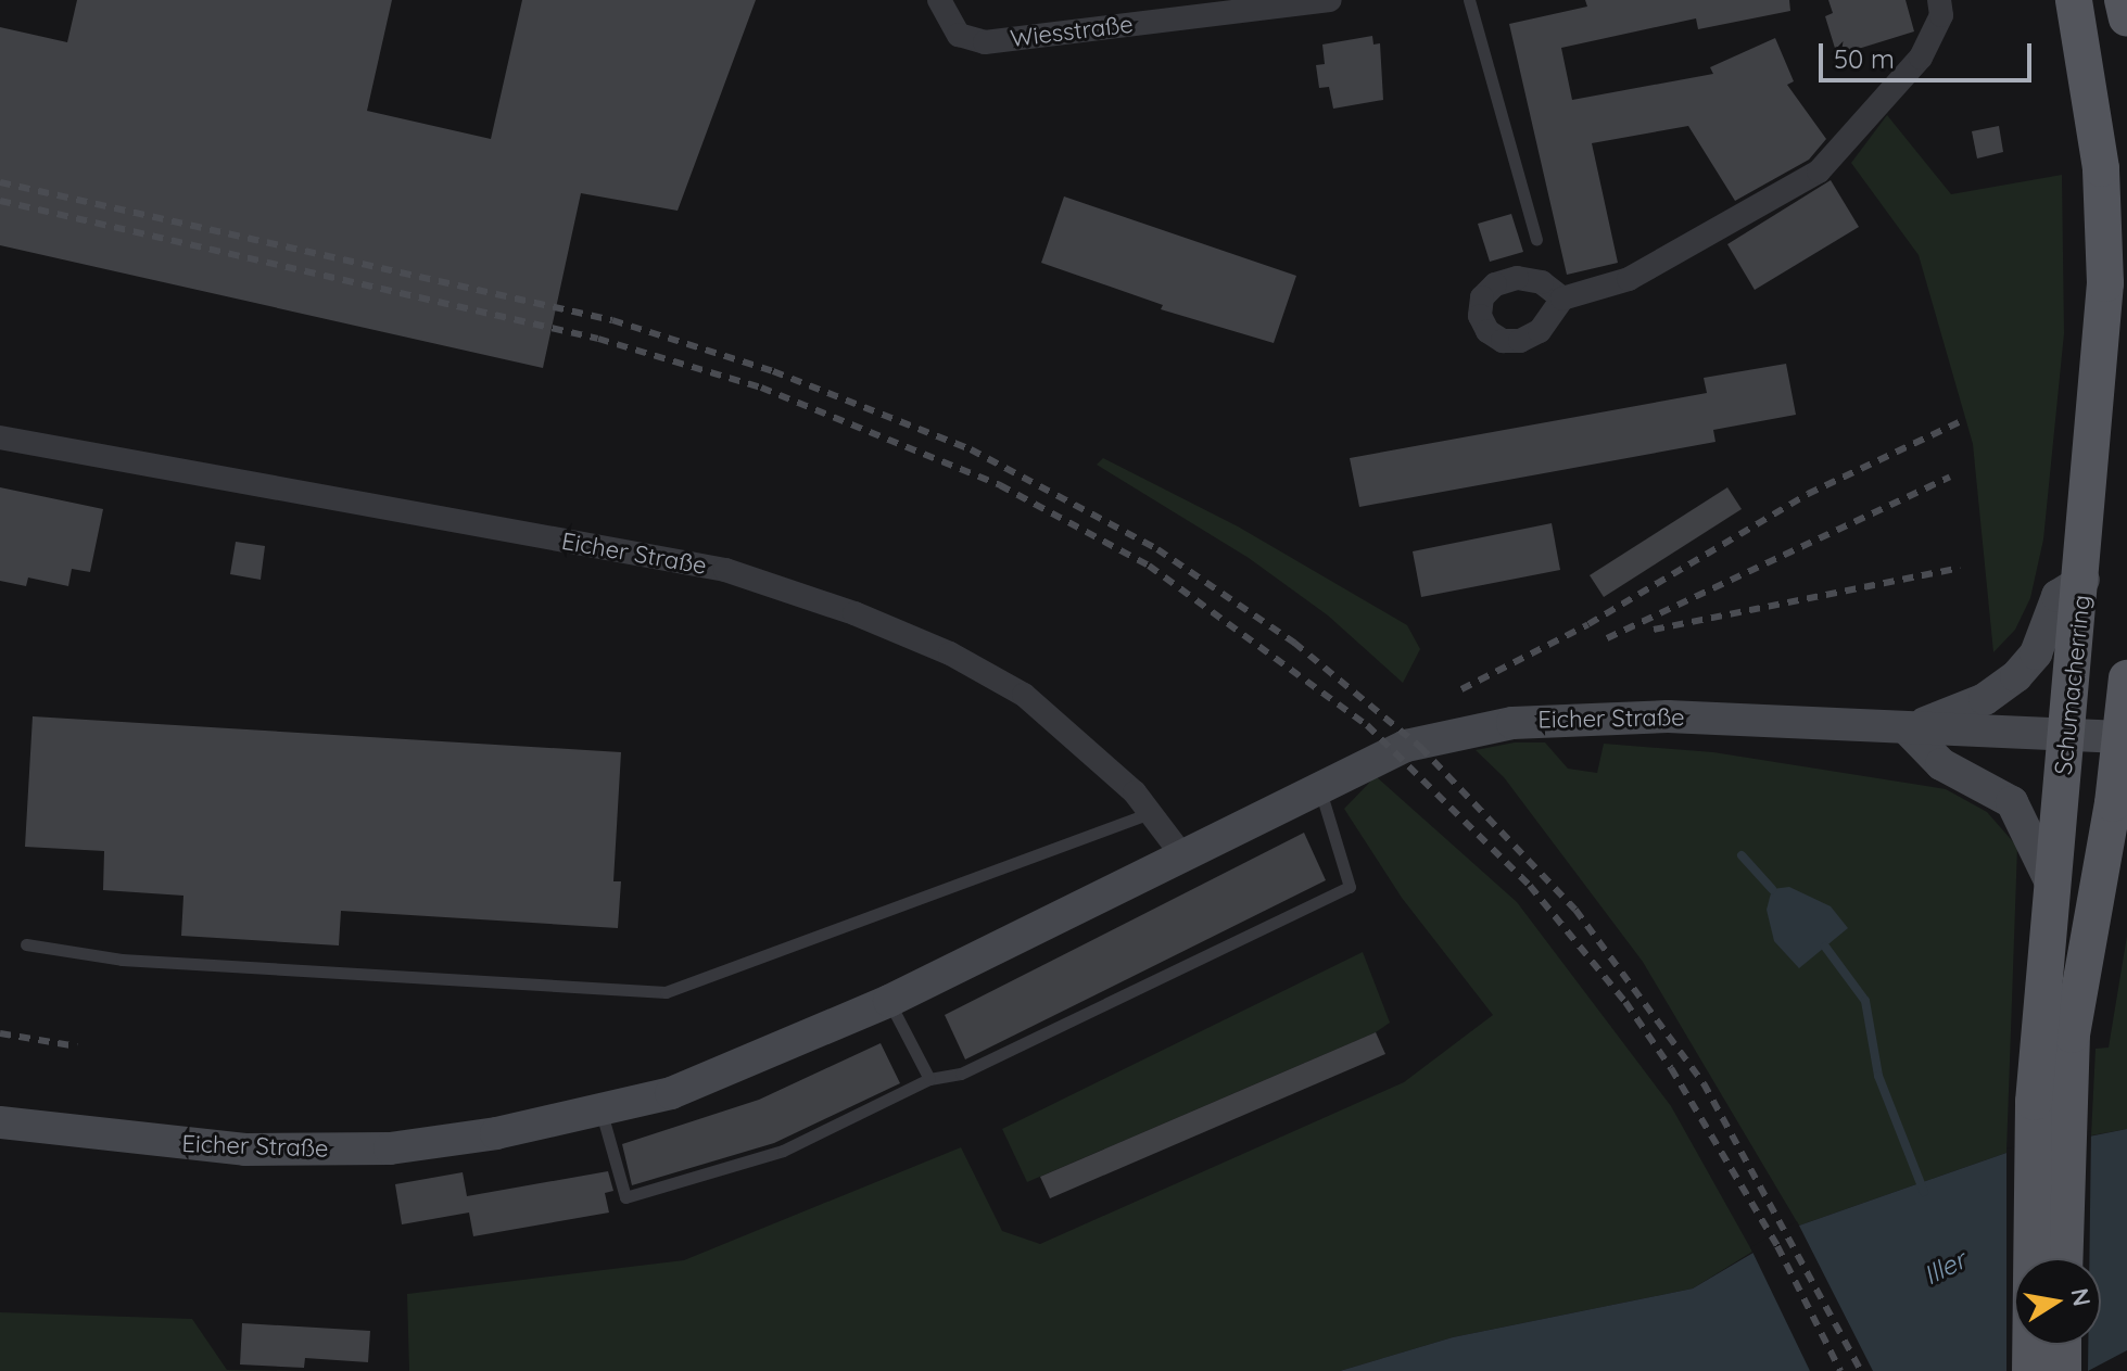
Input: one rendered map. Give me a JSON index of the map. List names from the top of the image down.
{
  "streets": {
    "main road": ["Schumacherring"],
    "street": ["Wiesstraße", "Eicher Straße"]
  },
  "crossings": [
    ["Eicher Straße", "Schumacherring"]
  ],
  "water": ["Iller"],
  "scale_bar": "50 m",
  "north": "right"
}
